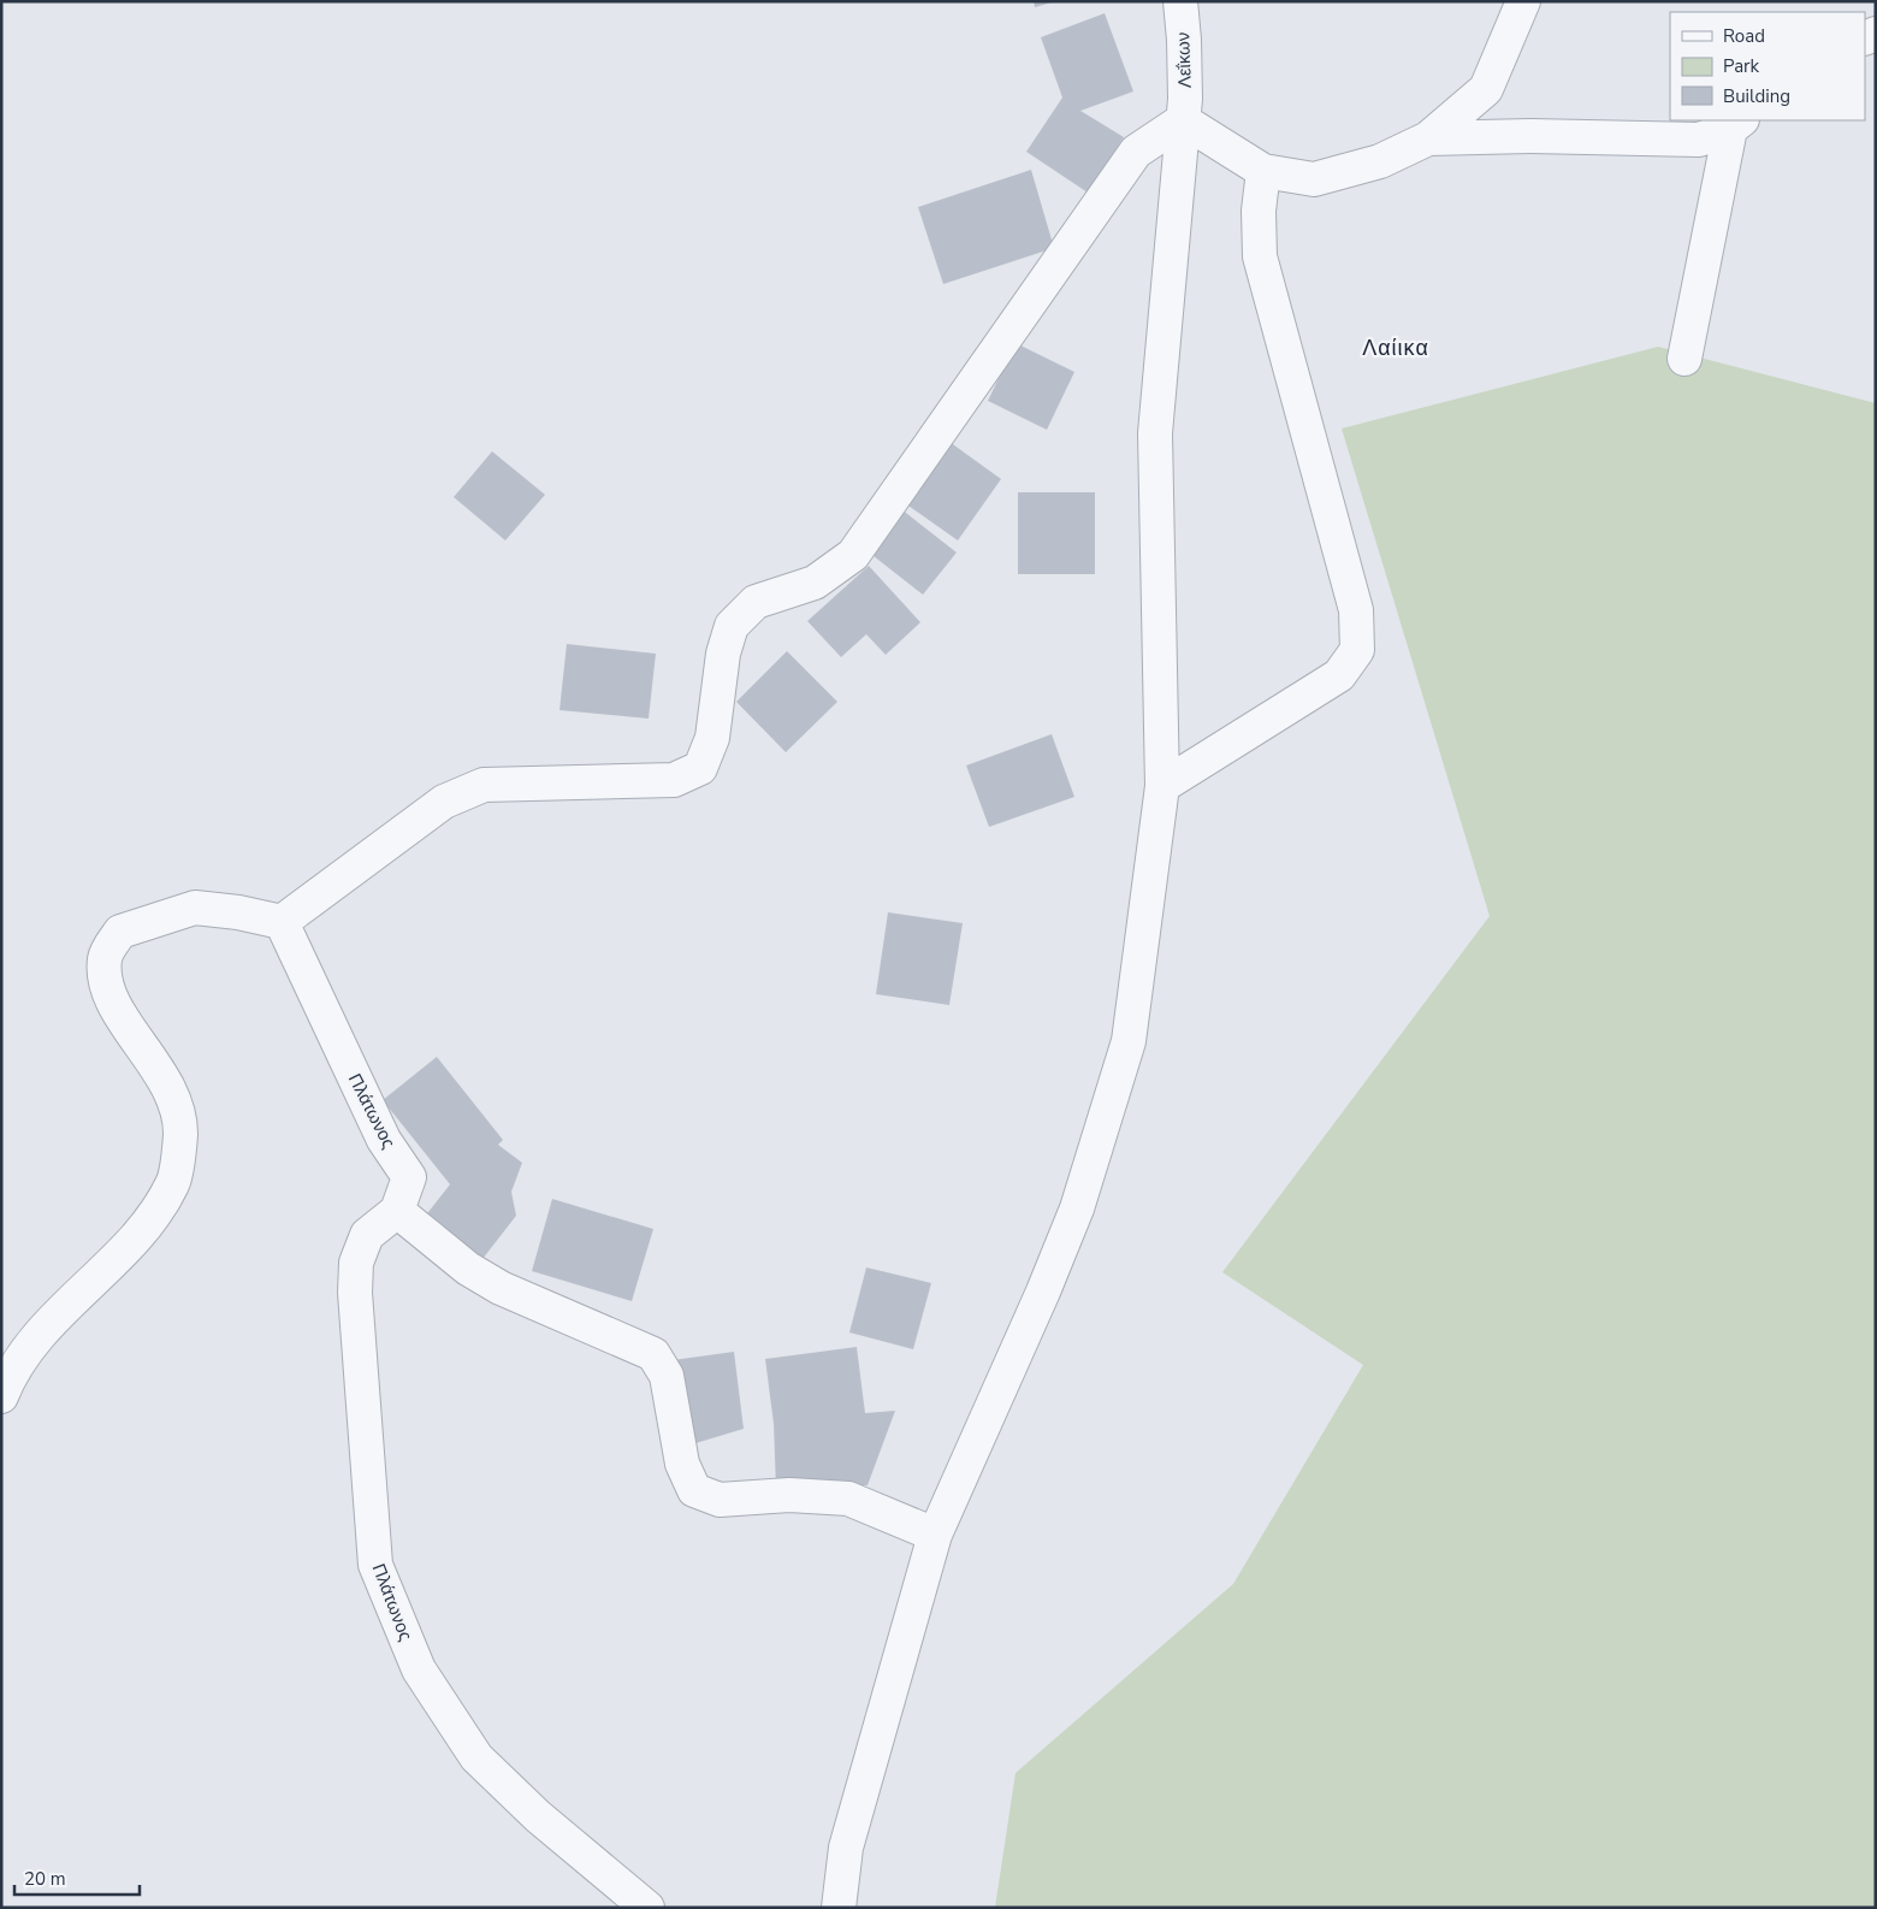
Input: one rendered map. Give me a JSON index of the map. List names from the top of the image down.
{
  "streets": {
    "street": ["Λεΐκων", "Πλάτωνος"]
  },
  "districts": ["Λαίικα"],
  "legend": ["Road", "Park", "Building"],
  "scale_bar": "20 m"
}
